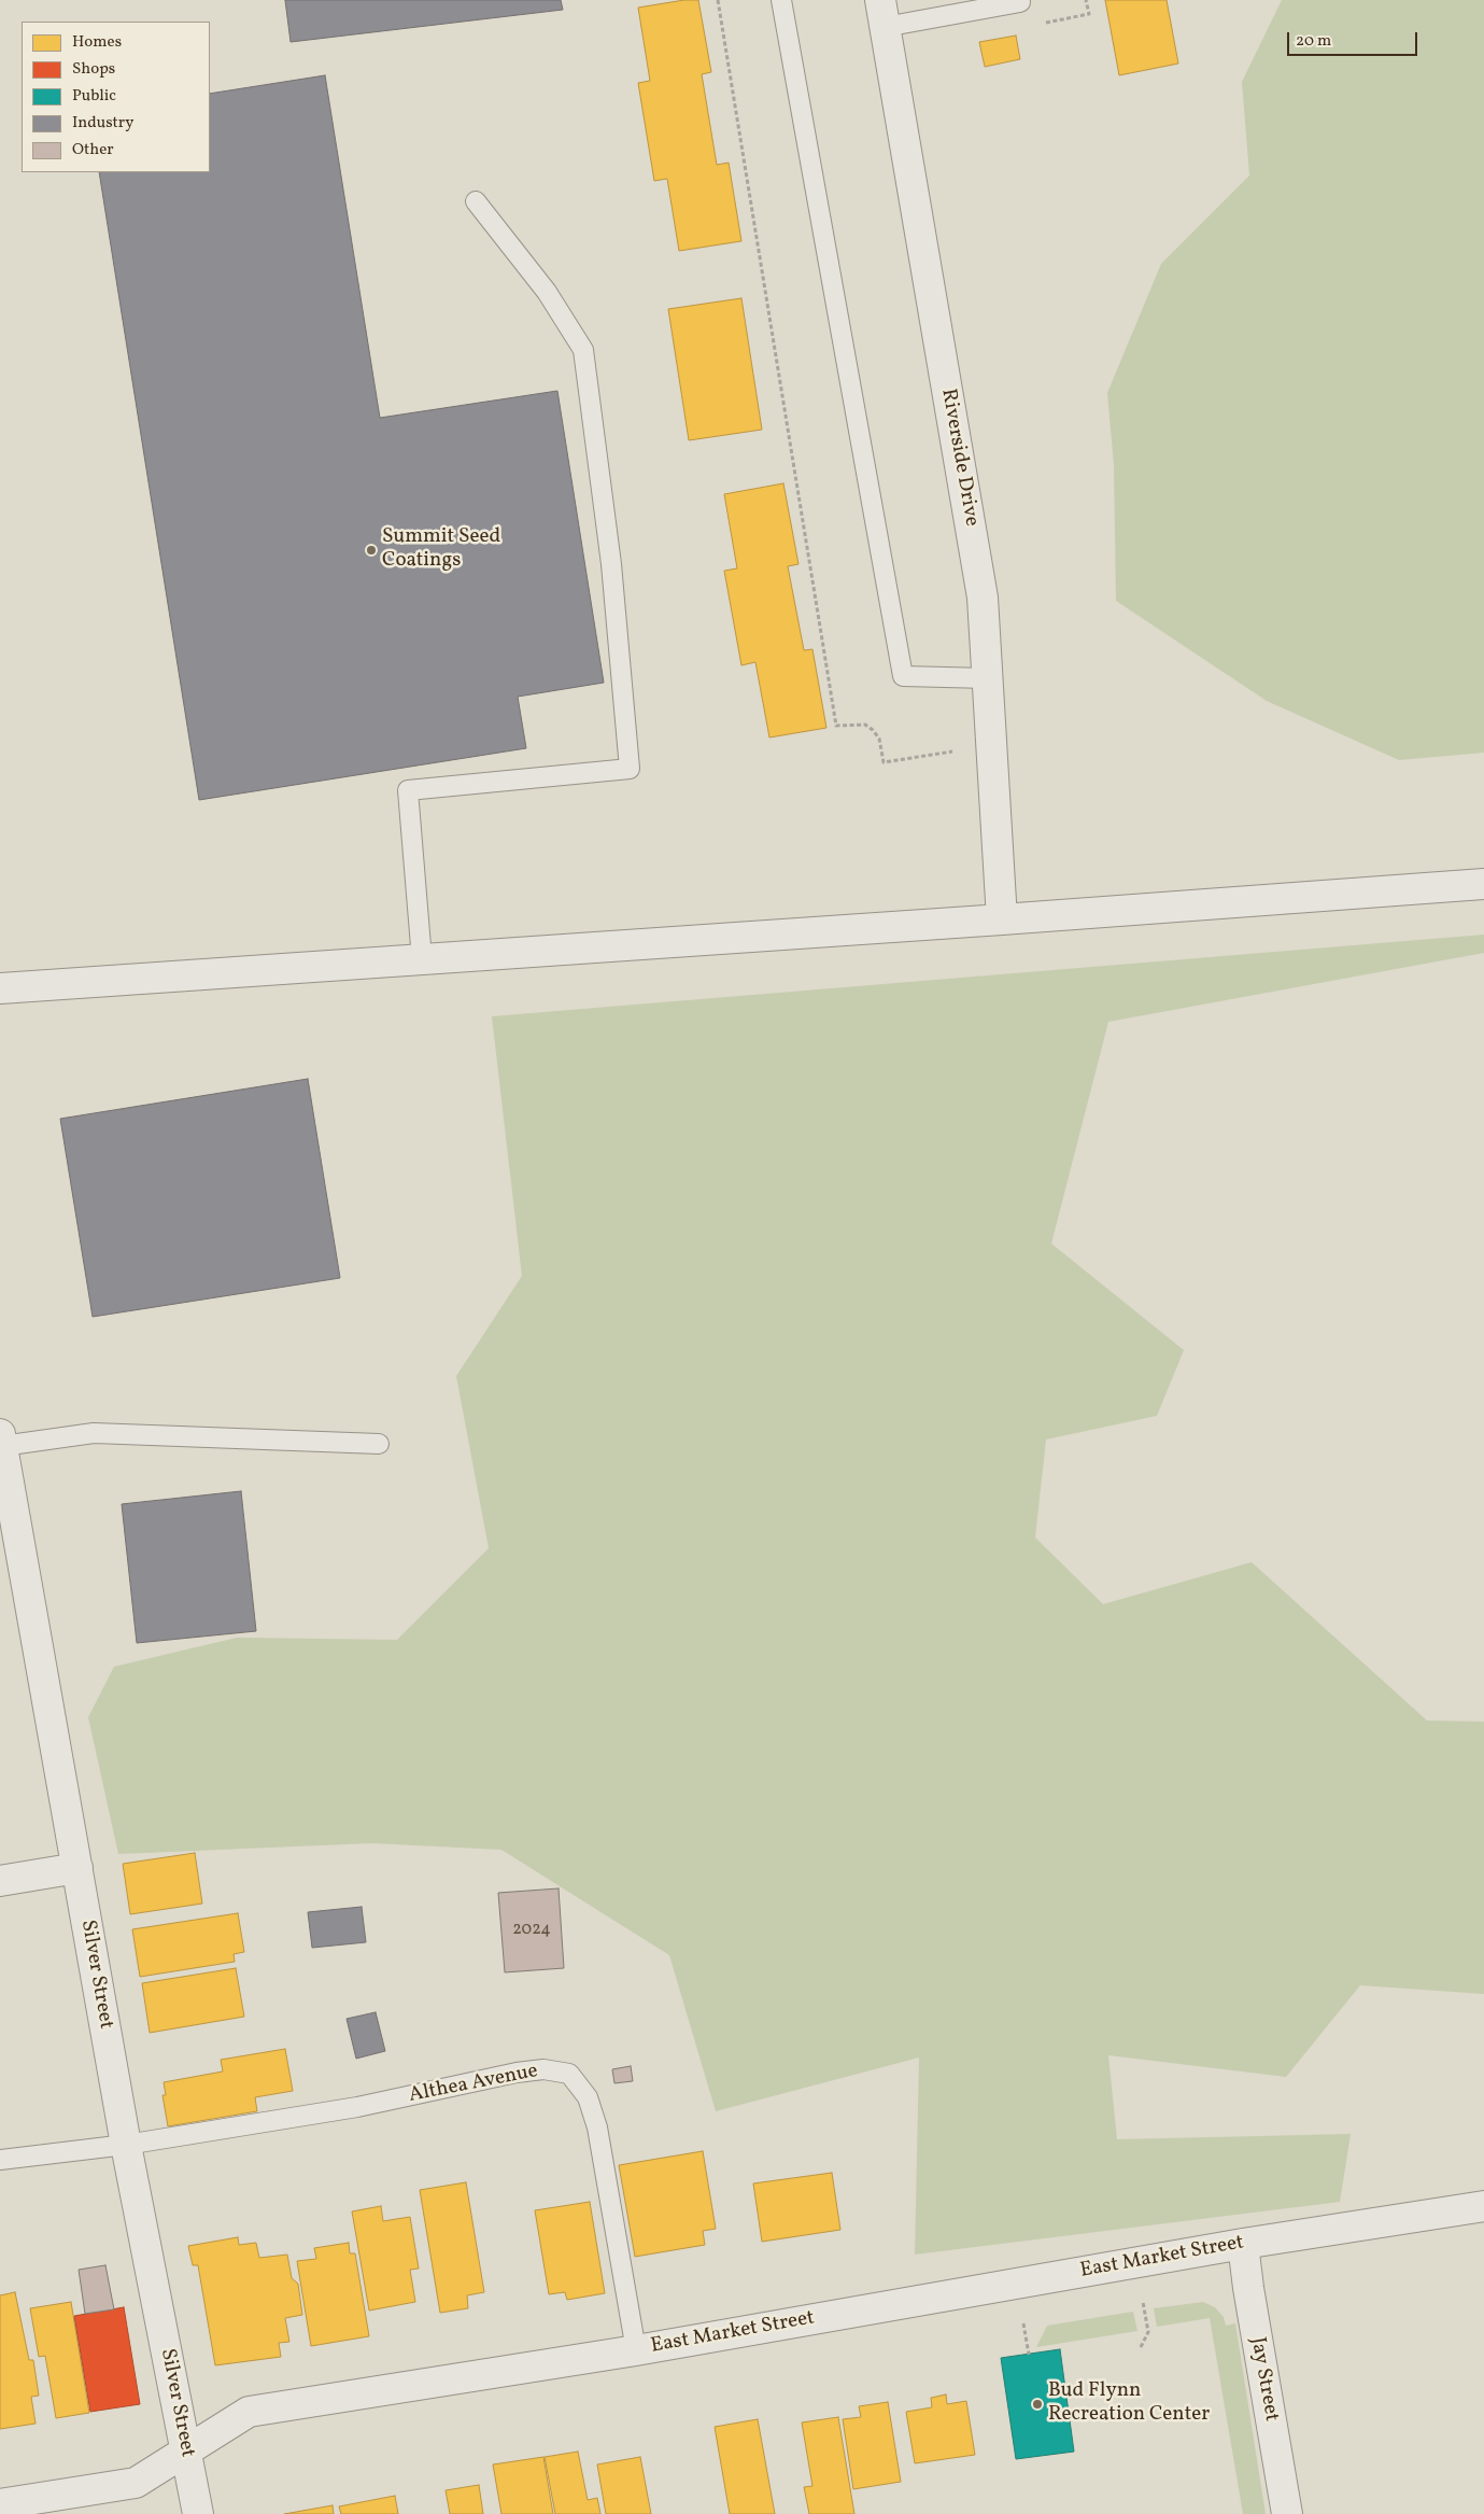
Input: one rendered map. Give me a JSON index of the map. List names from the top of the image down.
{
  "streets": {
    "street": [
      "Riverside Drive",
      "Silver Street",
      "East Market Street",
      "Jay Street"
    ],
    "lane": ["Althea Avenue"]
  },
  "crossings": [
    ["Silver Street", "Althea Avenue"],
    ["Silver Street", "East Market Street"],
    ["Althea Avenue", "East Market Street"],
    ["East Market Street", "Jay Street"]
  ],
  "places": ["Summit Seed Coatings", "Bud Flynn Recreation Center"],
  "house_numbers": ["2024"],
  "legend": [
    "Homes",
    "Shops",
    "Public",
    "Industry",
    "Other"
  ],
  "scale_bar": "20 m"
}
